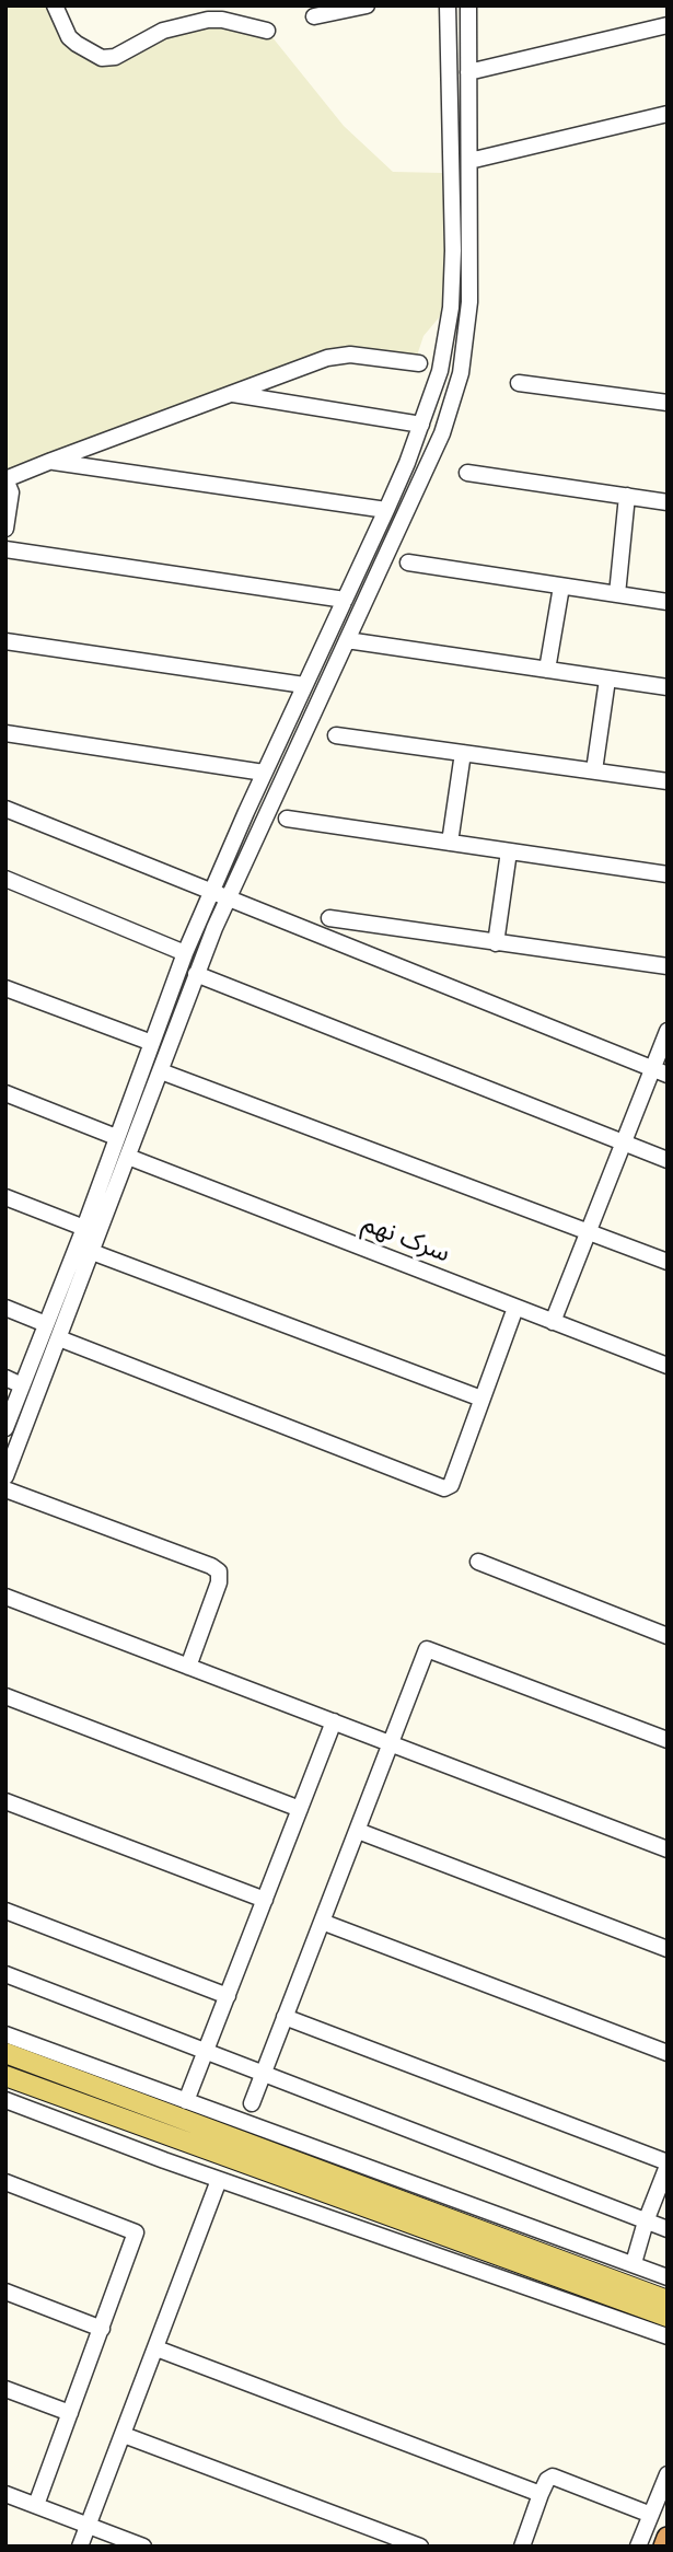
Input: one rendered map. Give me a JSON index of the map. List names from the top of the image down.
{
  "streets": {
    "street": ["سرک نهم"]
  }
}
